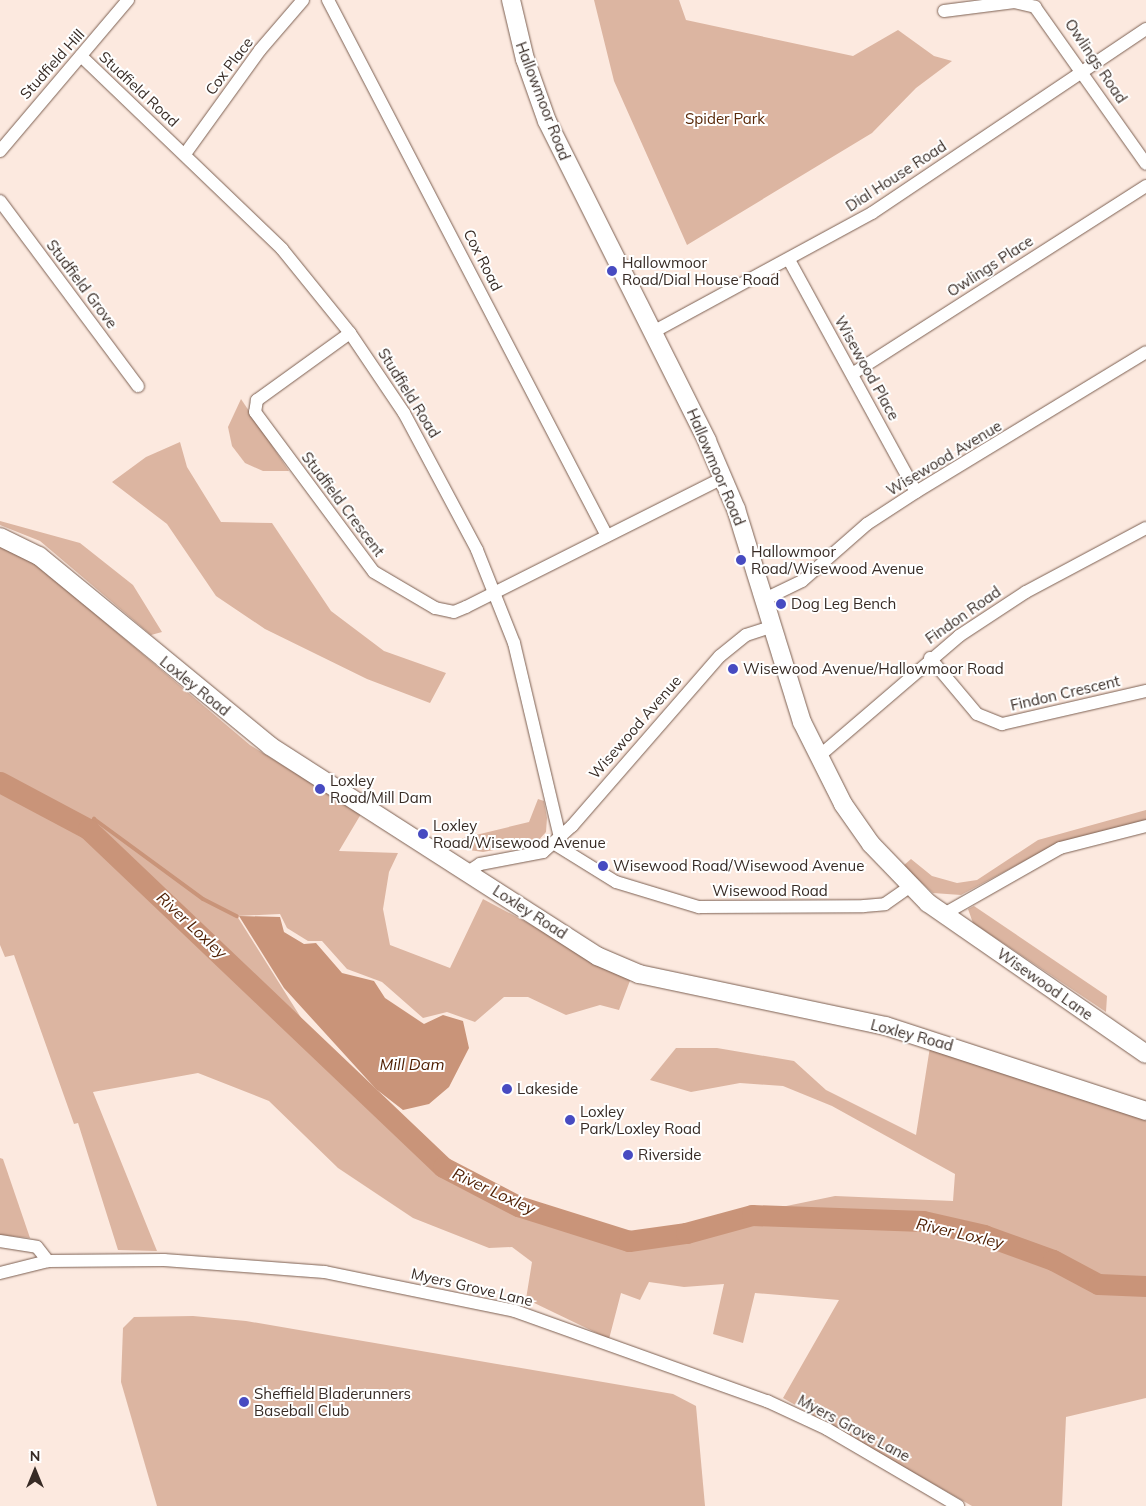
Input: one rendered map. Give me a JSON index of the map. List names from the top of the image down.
{
  "streets": {
    "main road": ["Hallowmoor Road", "Loxley Road", "Wisewood Lane"],
    "street": [
      "Owlings Road",
      "Studfield Hill",
      "Cox Place",
      "Studfield Road",
      "Dial House Road",
      "Cox Road",
      "Owlings Place",
      "Studfield Grove",
      "Wisewood Place",
      "Wisewood Avenue",
      "Studfield Crescent",
      "Findon Road",
      "Findon Crescent",
      "Wisewood Road",
      "Myers Grove Lane"
    ]
  },
  "crossings": [
    ["Owlings Road", "Dial House Road"],
    ["Studfield Hill", "Studfield Road"],
    ["Cox Place", "Studfield Road"],
    ["Studfield Road", "Wisewood Avenue"],
    ["Studfield Road", "Studfield Crescent"],
    ["Studfield Road", "Wisewood Road"],
    ["Hallowmoor Road", "Dial House Road"],
    ["Hallowmoor Road", "Wisewood Avenue"],
    ["Hallowmoor Road", "Studfield Crescent"],
    ["Hallowmoor Road", "Findon Road"],
    ["Hallowmoor Road", "Wisewood Road"],
    ["Hallowmoor Road", "Wisewood Lane"],
    ["Dial House Road", "Wisewood Place"],
    ["Cox Road", "Studfield Crescent"],
    ["Owlings Place", "Wisewood Place"],
    ["Wisewood Place", "Wisewood Avenue"],
    ["Wisewood Avenue", "Wisewood Road"],
    ["Findon Road", "Findon Crescent"]
  ],
  "water": ["River Loxley", "Mill Dam"],
  "parks": ["Spider Park"],
  "places": [
    "Hallowmoor Road/Dial House Road",
    "Hallowmoor Road/Wisewood Avenue",
    "Dog Leg Bench",
    "Wisewood Avenue/Hallowmoor Road",
    "Loxley Road/Mill Dam",
    "Loxley Road/Wisewood Avenue",
    "Wisewood Road/Wisewood Avenue",
    "Lakeside",
    "Loxley Park/Loxley Road",
    "Riverside",
    "Sheffield Bladerunners Baseball Club"
  ],
  "north": "top"
}
